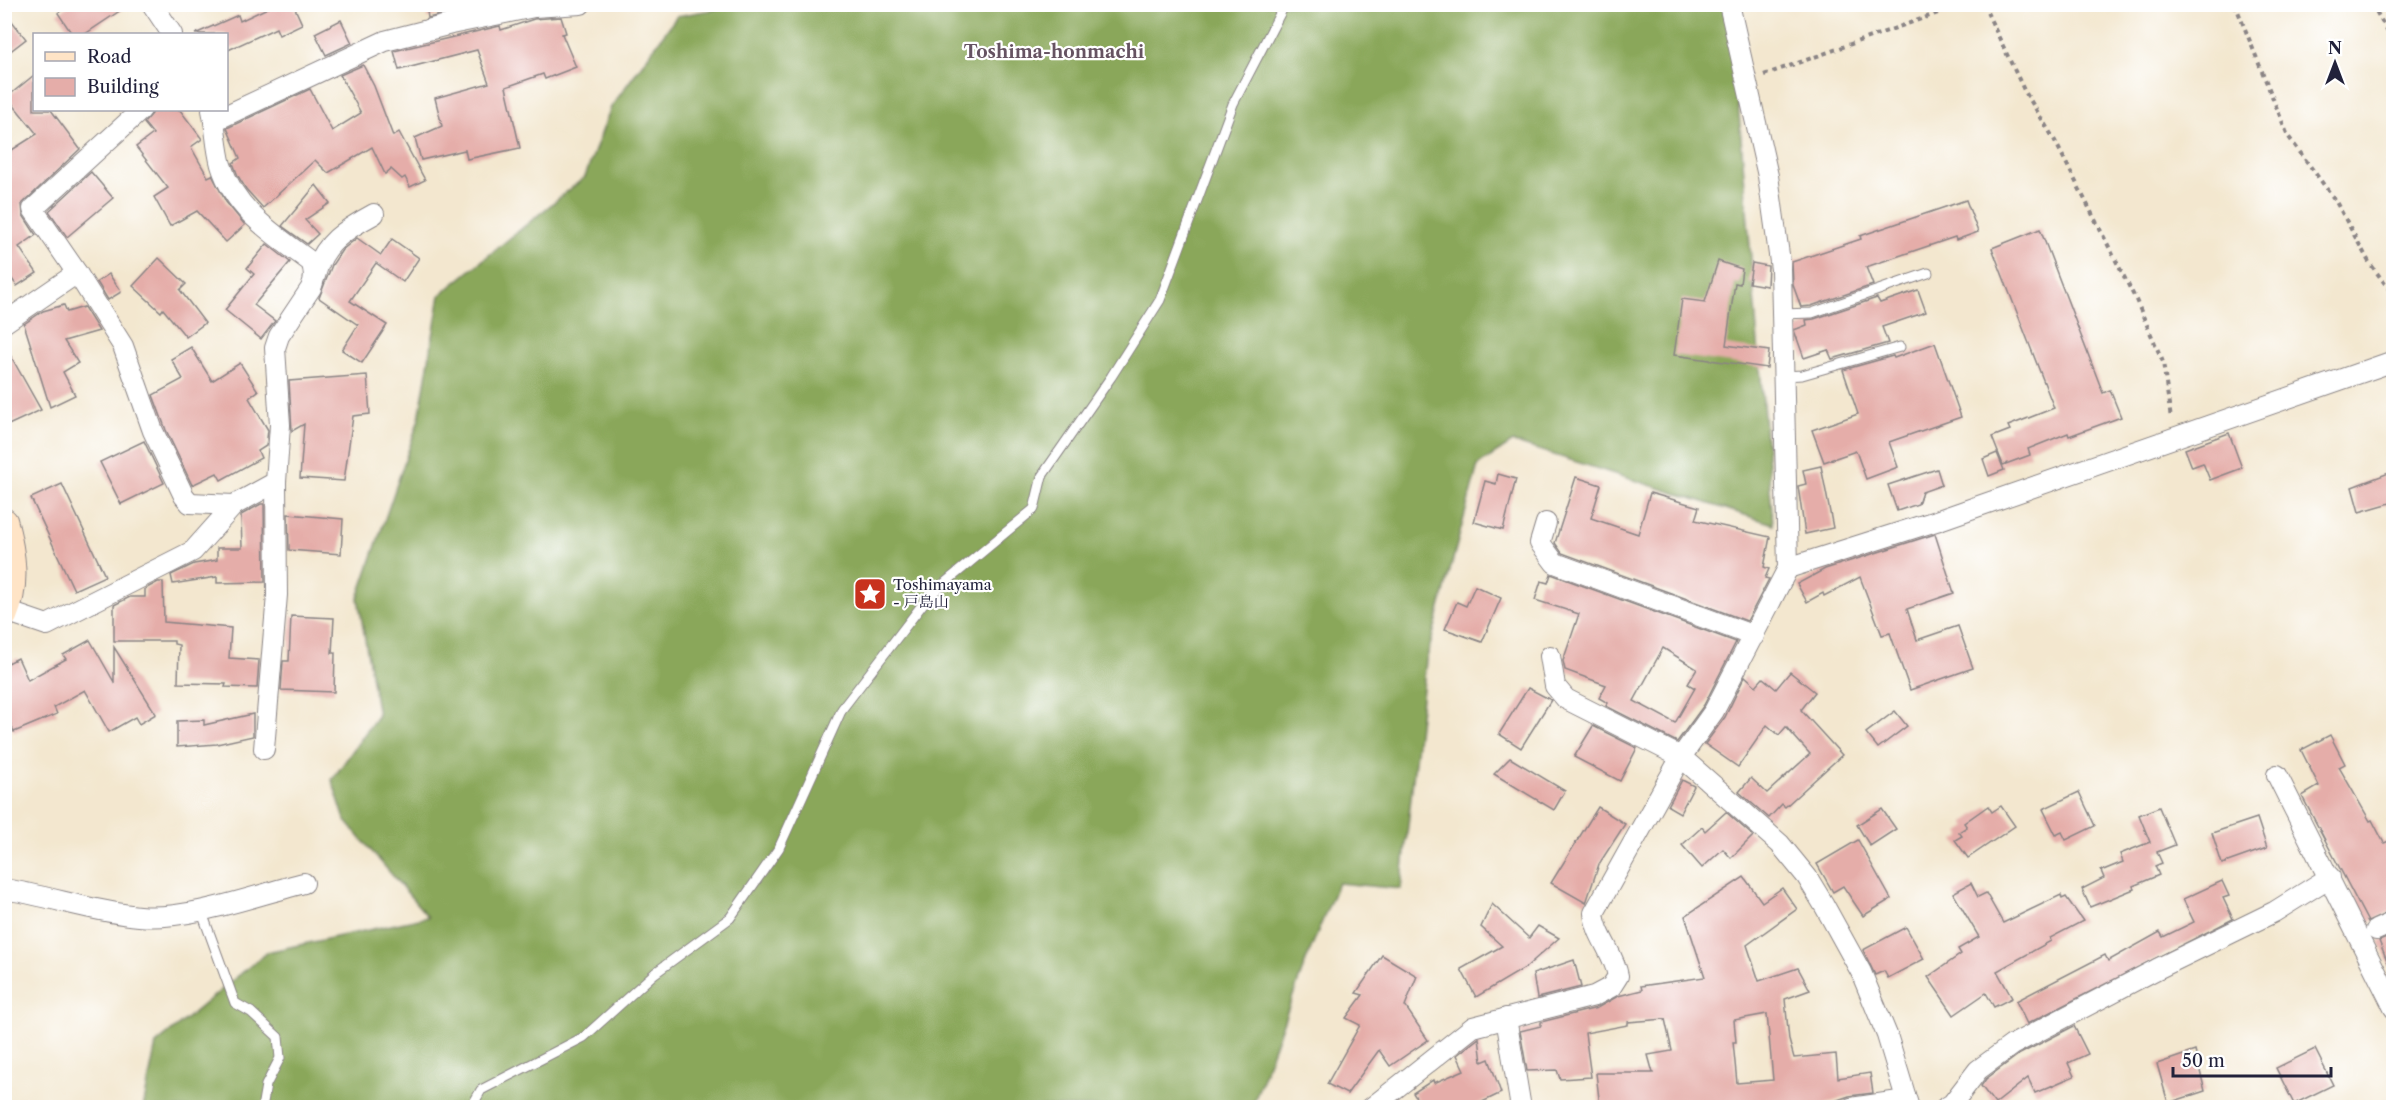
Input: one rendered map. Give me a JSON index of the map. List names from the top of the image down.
{
  "districts": ["Toshima-honmachi"],
  "places": {
    "place": ["Toshimayama - 戸島山"]
  },
  "legend": ["Road", "Building"],
  "scale_bar": "50 m",
  "north": "top"
}
